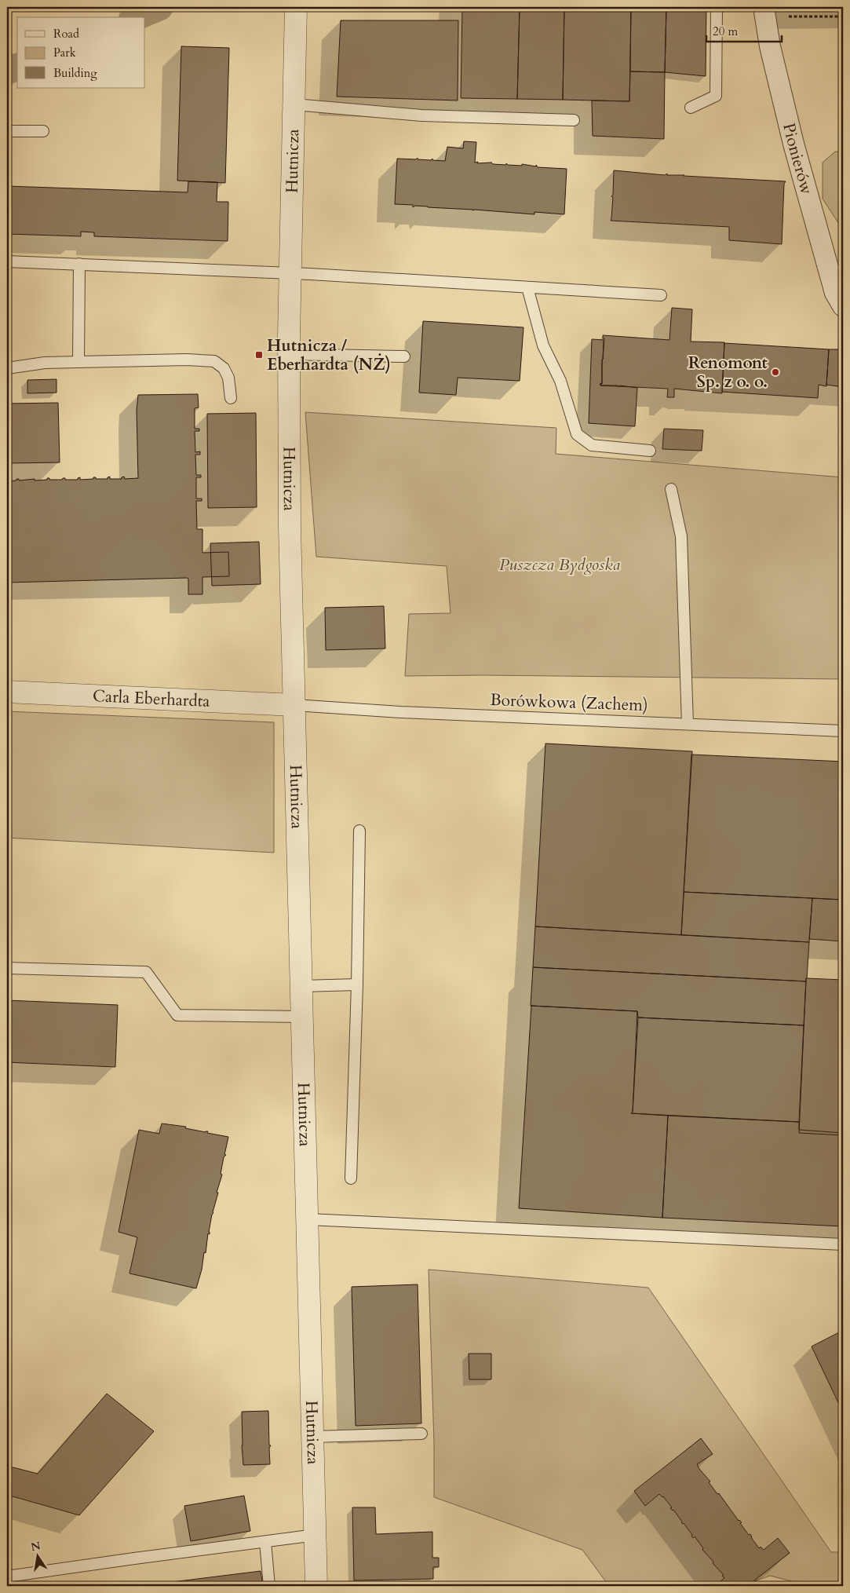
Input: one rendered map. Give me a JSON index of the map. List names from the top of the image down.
{
  "streets": {
    "street": ["Pionierów", "Hutnicza", "Carla Eberhardta"],
    "lane": ["Borówkowa (Zachem)"]
  },
  "crossings": [
    ["Hutnicza", "Carla Eberhardta"],
    ["Hutnicza", "Borówkowa (Zachem)"],
    ["Carla Eberhardta", "Borówkowa (Zachem)"]
  ],
  "parks": ["Puszcza Bydgoska"],
  "places": {
    "transit": ["Hutnicza / Eberhardta (NŻ)"],
    "other": ["Renomont Sp. z o. o."]
  },
  "legend": ["Road", "Park", "Building"],
  "scale_bar": "20 m",
  "north": "top"
}
